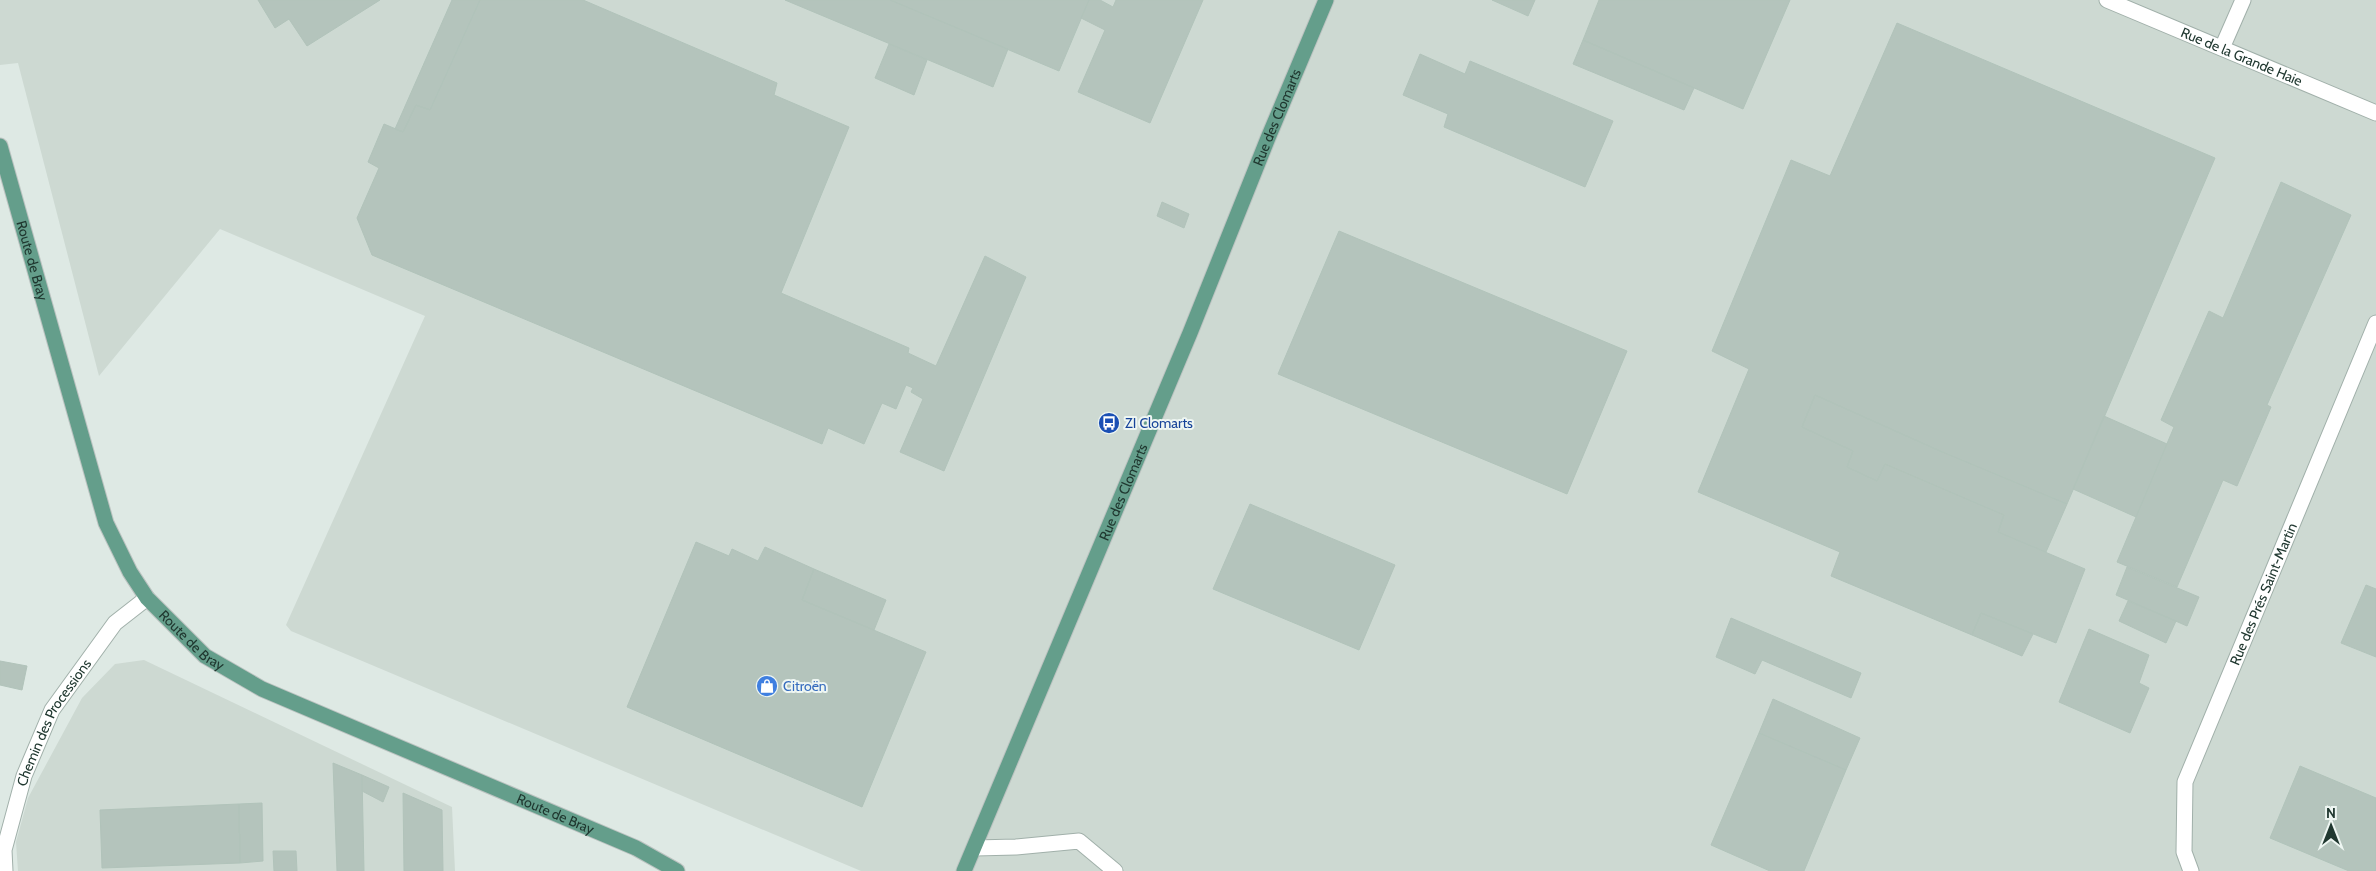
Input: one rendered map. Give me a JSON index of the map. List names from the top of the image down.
{
  "streets": {
    "main road": ["Rue des Clomarts", "Route de Bray"],
    "street": ["Rue de la Grande Haie", "Rue des Prés Saint-Martin", "Chemin des Processions"]
  },
  "crossings": [
    ["Route de Bray", "Chemin des Processions"]
  ],
  "places": {
    "bus stop": ["ZI Clomarts"],
    "shop": ["Citroën"]
  },
  "north": "top"
}
